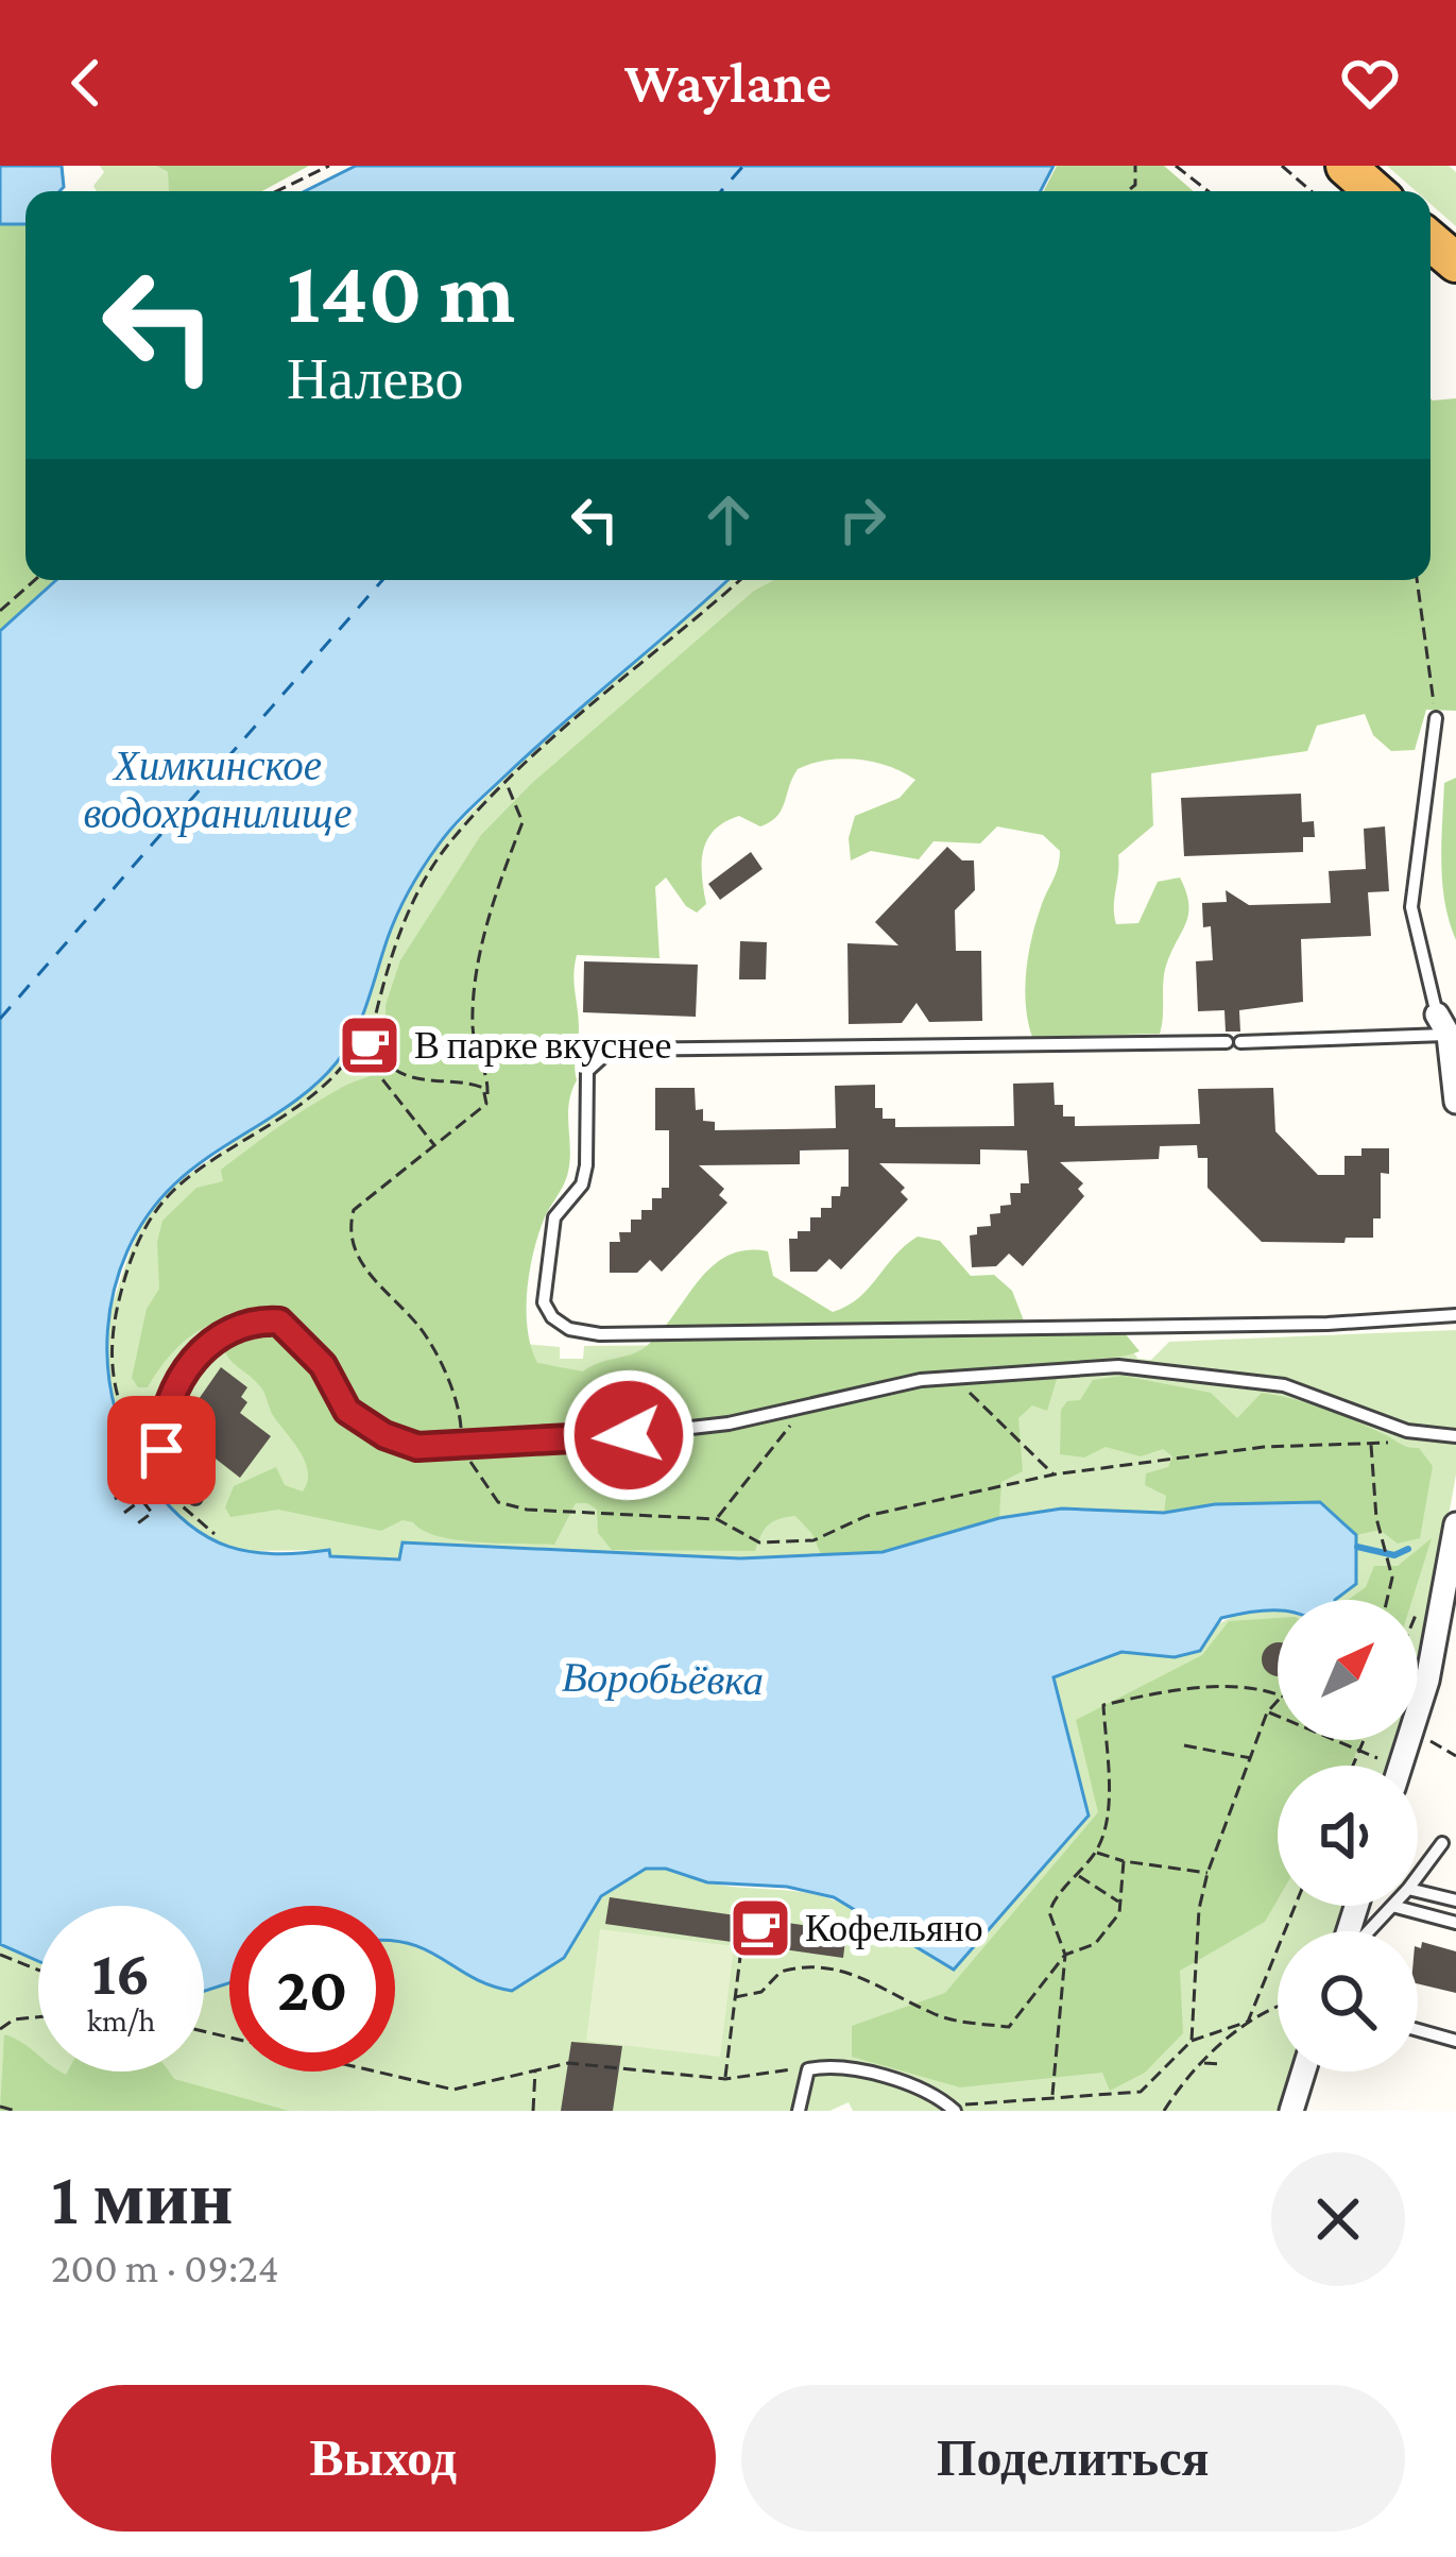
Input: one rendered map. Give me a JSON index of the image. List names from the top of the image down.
{
  "water": ["Химкинское водохранилище", "Воробьёвка"],
  "places": {
    "cafe": ["В парке вкуснее", "Кофельяно"]
  },
  "north": "top right",
  "page": {
    "header": "Waylane",
    "turn": ["140 m", "Налево"],
    "speed": "16 km/h",
    "limit": "20",
    "heading": ["1 мин", "200 m · 09:24"],
    "buttons": ["Выход", "Поделиться"]
  }
}
